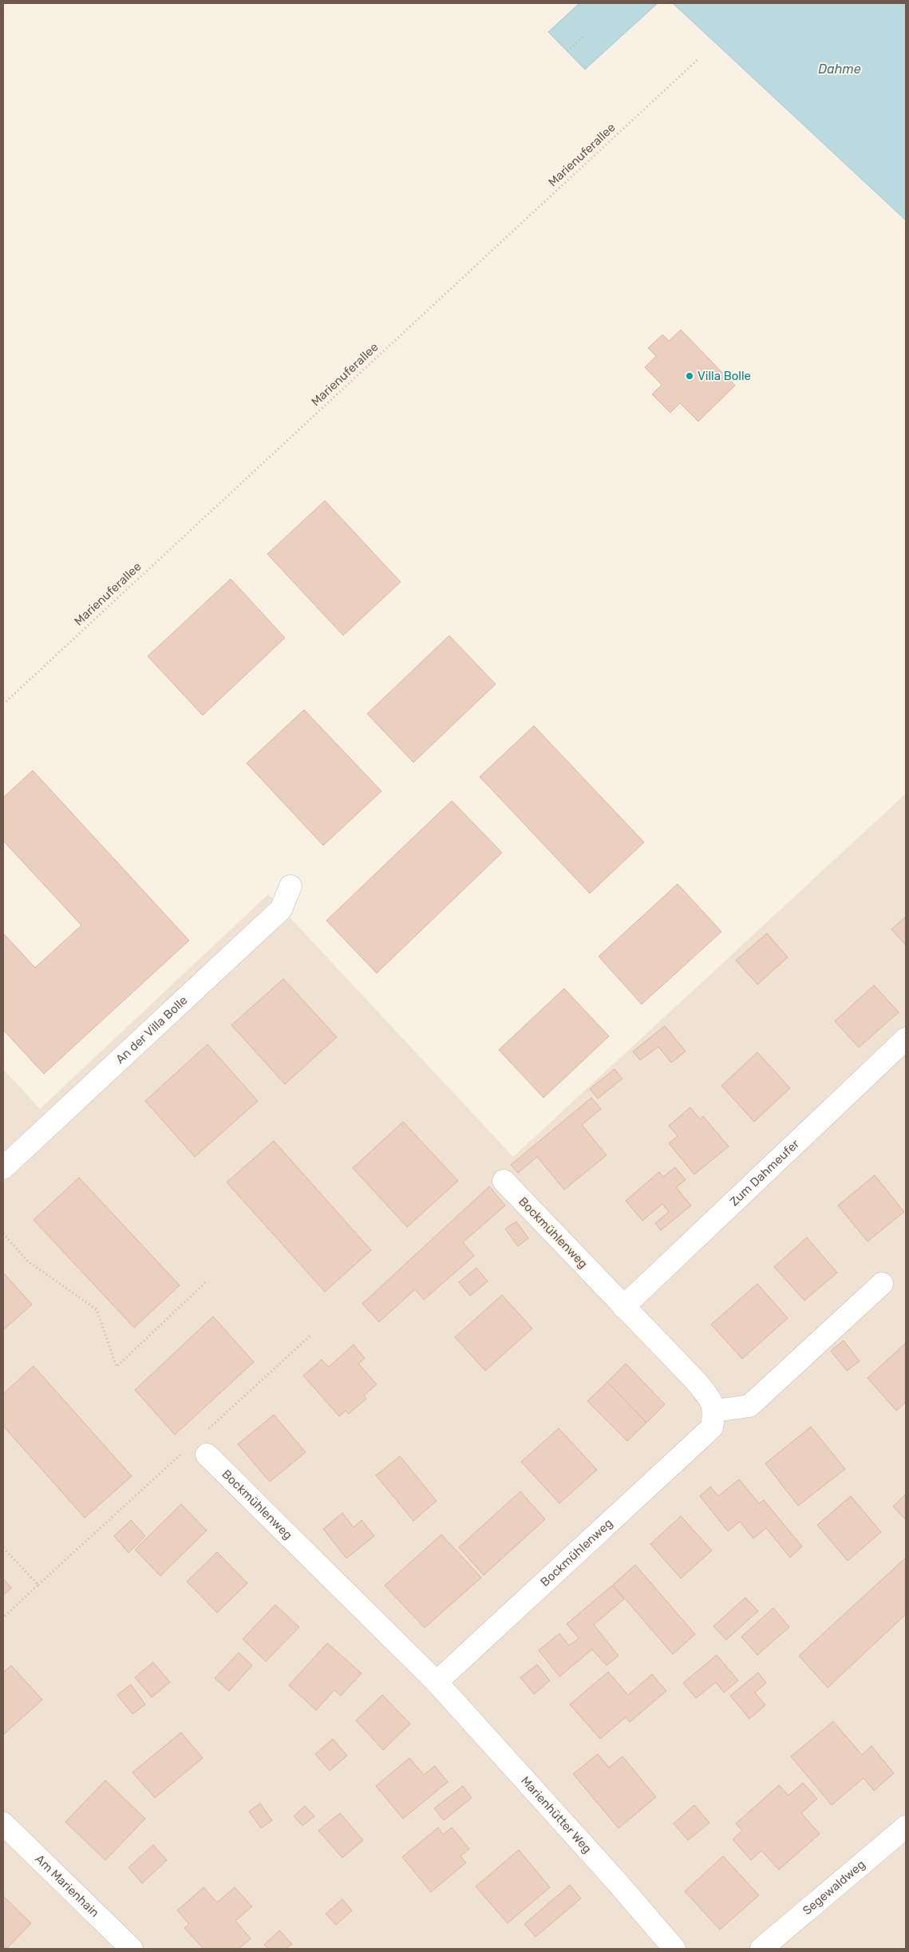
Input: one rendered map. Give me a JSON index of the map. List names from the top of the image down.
{
  "streets": {
    "street": [
      "An der Villa Bolle",
      "Zum Dahmeufer",
      "Bockmühlenweg",
      "Marienhütter Weg",
      "Am Marienhain",
      "Segewaldweg"
    ],
    "path": ["Marienuferallee"]
  },
  "crossings": [
    ["Zum Dahmeufer", "Bockmühlenweg"],
    ["Bockmühlenweg", "Marienhütter Weg"]
  ],
  "water": ["Dahme"],
  "places": ["Villa Bolle"]
}
